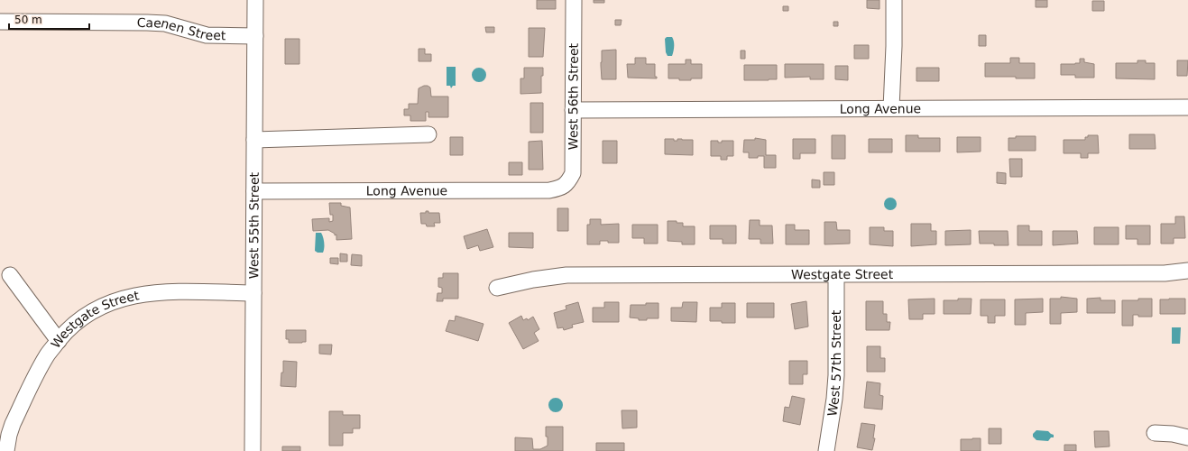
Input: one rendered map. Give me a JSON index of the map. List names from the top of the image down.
{
  "streets": {
    "street": [
      "Caenen Street",
      "West 56th Street",
      "Long Avenue",
      "West 55th Street",
      "Westgate Street",
      "West 57th Street"
    ]
  },
  "crossings": [
    ["Caenen Street", "West 55th Street"],
    ["West 56th Street", "Long Avenue"],
    ["Long Avenue", "West 55th Street"],
    ["West 55th Street", "Westgate Street"],
    ["Westgate Street", "West 57th Street"]
  ],
  "scale_bar": "50 m"
}
